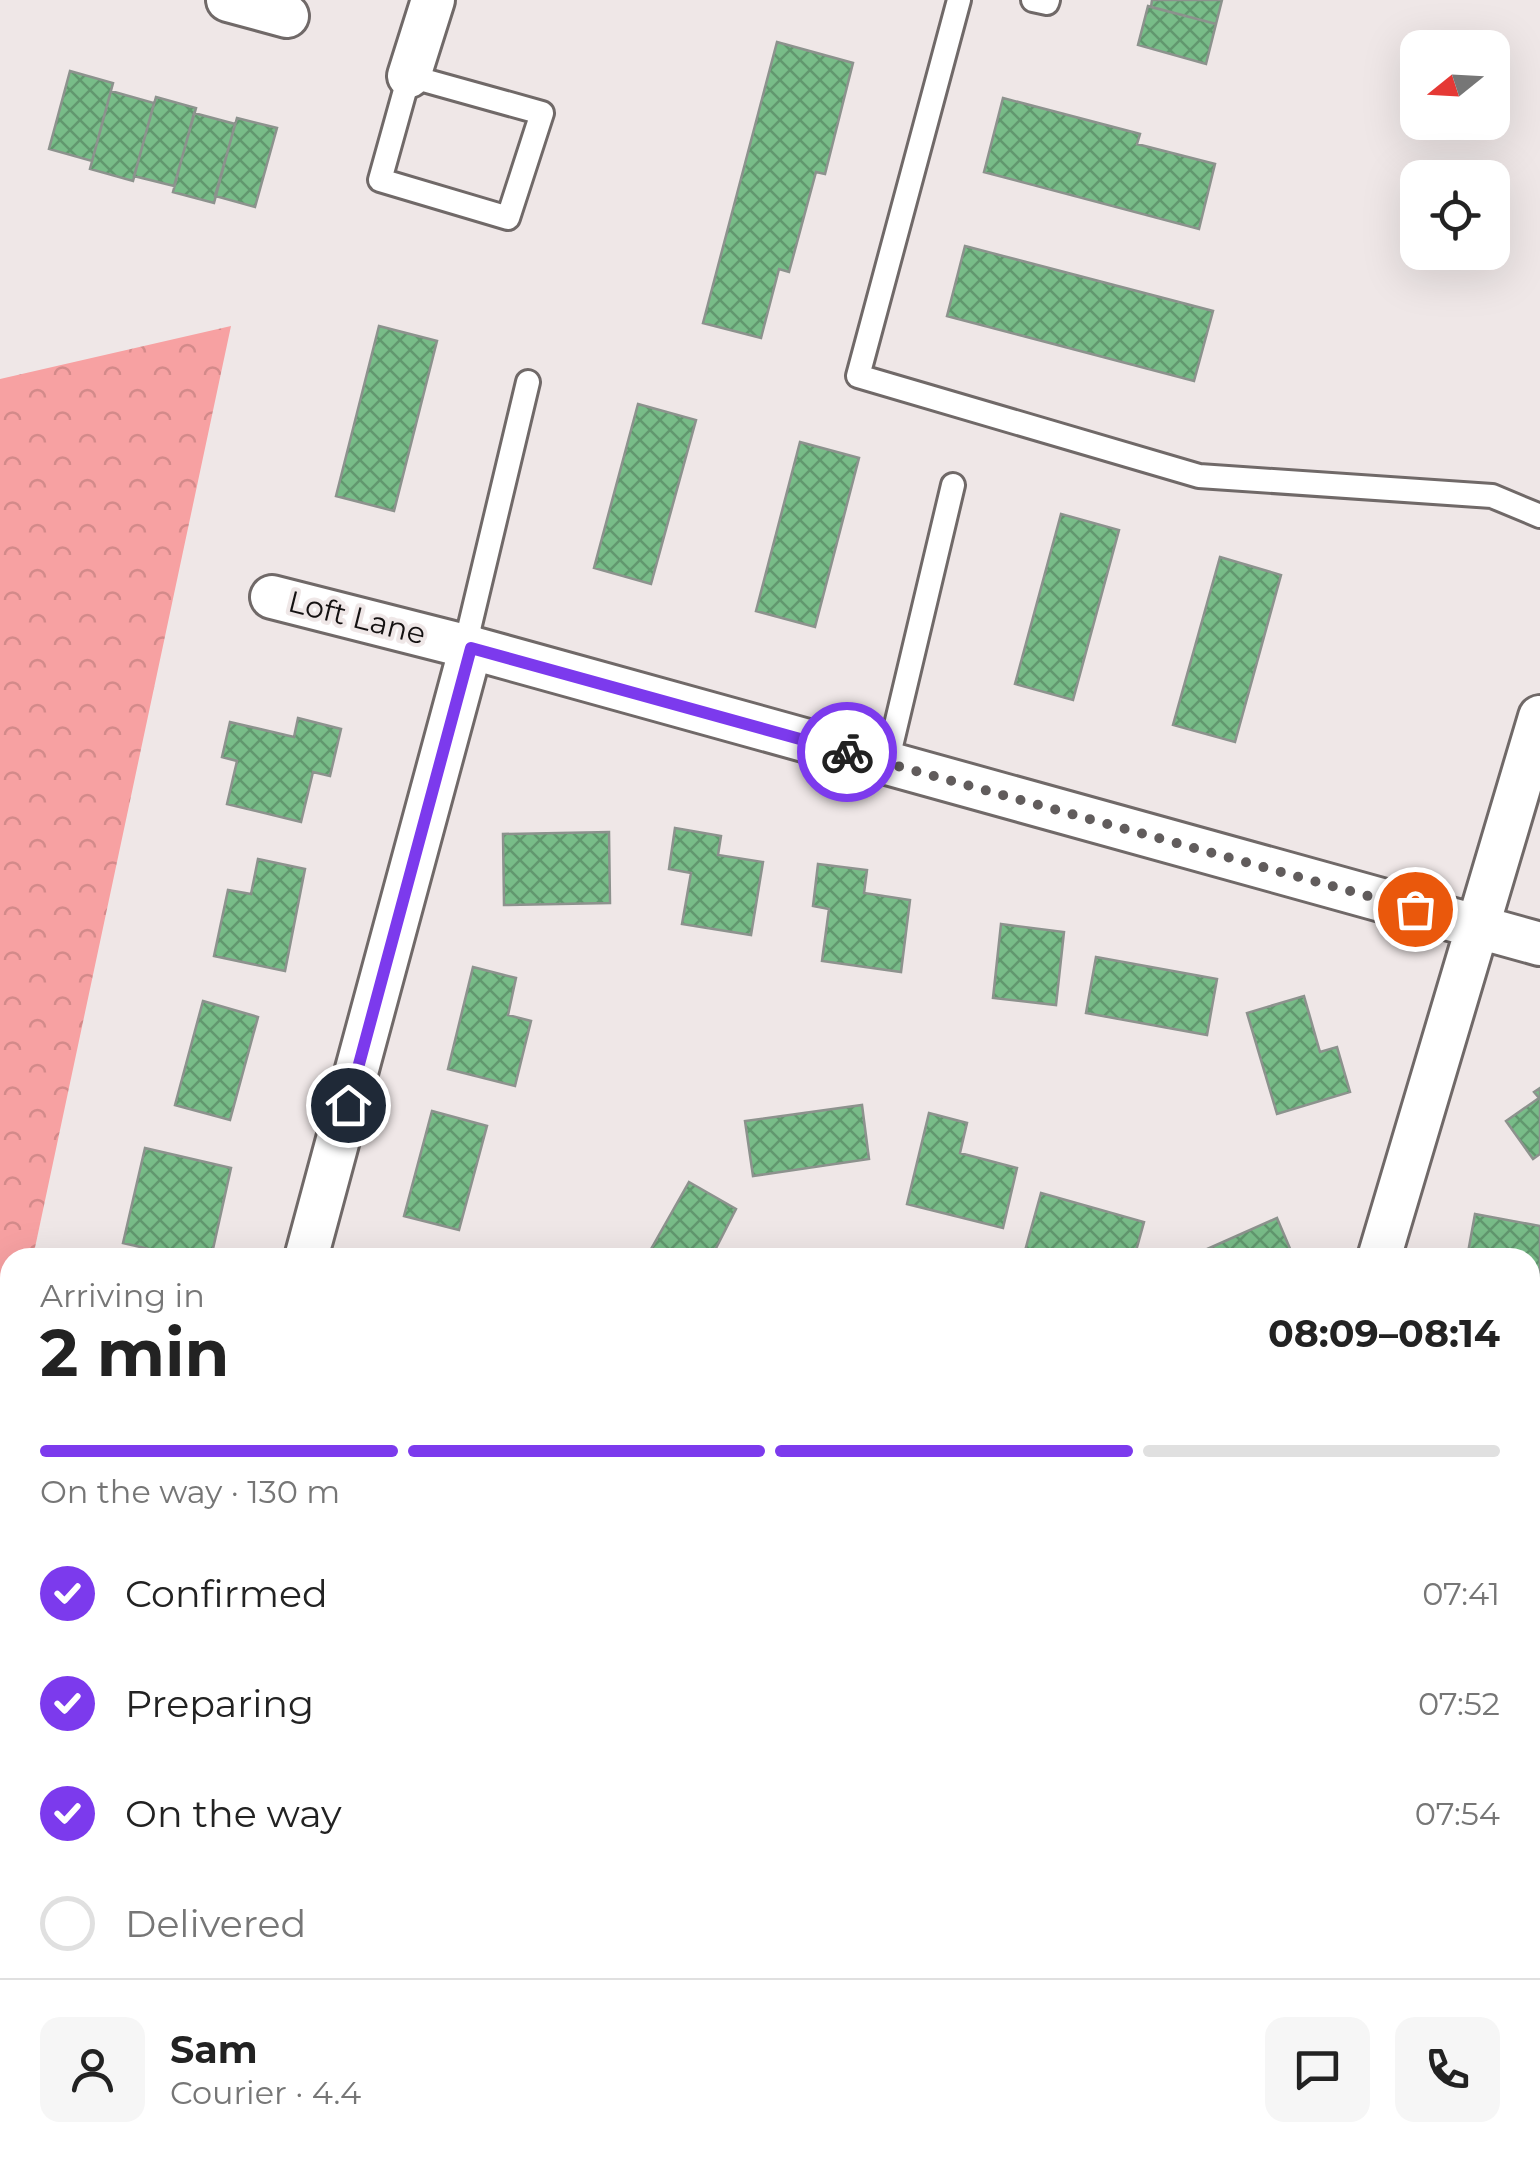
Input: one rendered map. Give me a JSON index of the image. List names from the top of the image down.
{
  "streets": {
    "street": ["Loft Lane"]
  },
  "north": "left",
  "page": {
    "heading": ["2 min", "Arriving in", "08:09–08:14"],
    "panel": ["Sam", "Courier · 4.4"],
    "bar": "On the way · 130 m",
    "list": [
      ["Confirmed", "07:41"],
      ["Preparing", "07:52"],
      ["On the way", "07:54"],
      "Delivered"
    ]
  }
}
